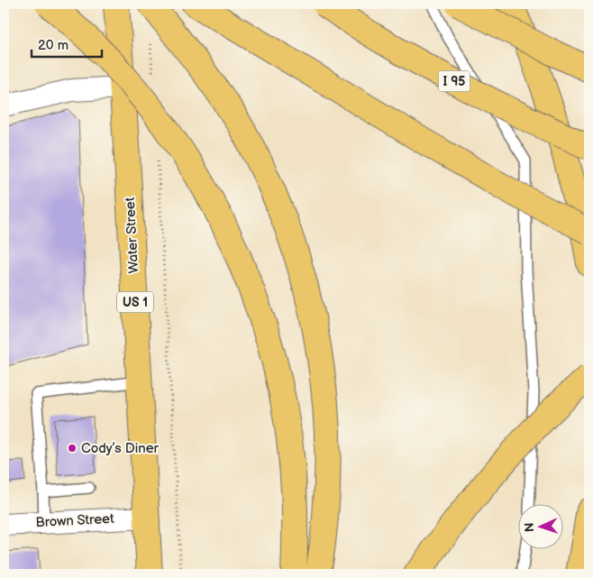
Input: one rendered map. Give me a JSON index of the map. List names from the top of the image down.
{
  "streets": {
    "main road": ["I 95", "Water Street", "US 1"],
    "street": ["Brown Street"]
  },
  "crossings": [
    ["Water Street", "Brown Street"]
  ],
  "places": ["Cody’s Diner"],
  "scale_bar": "20 m",
  "north": "left"
}
